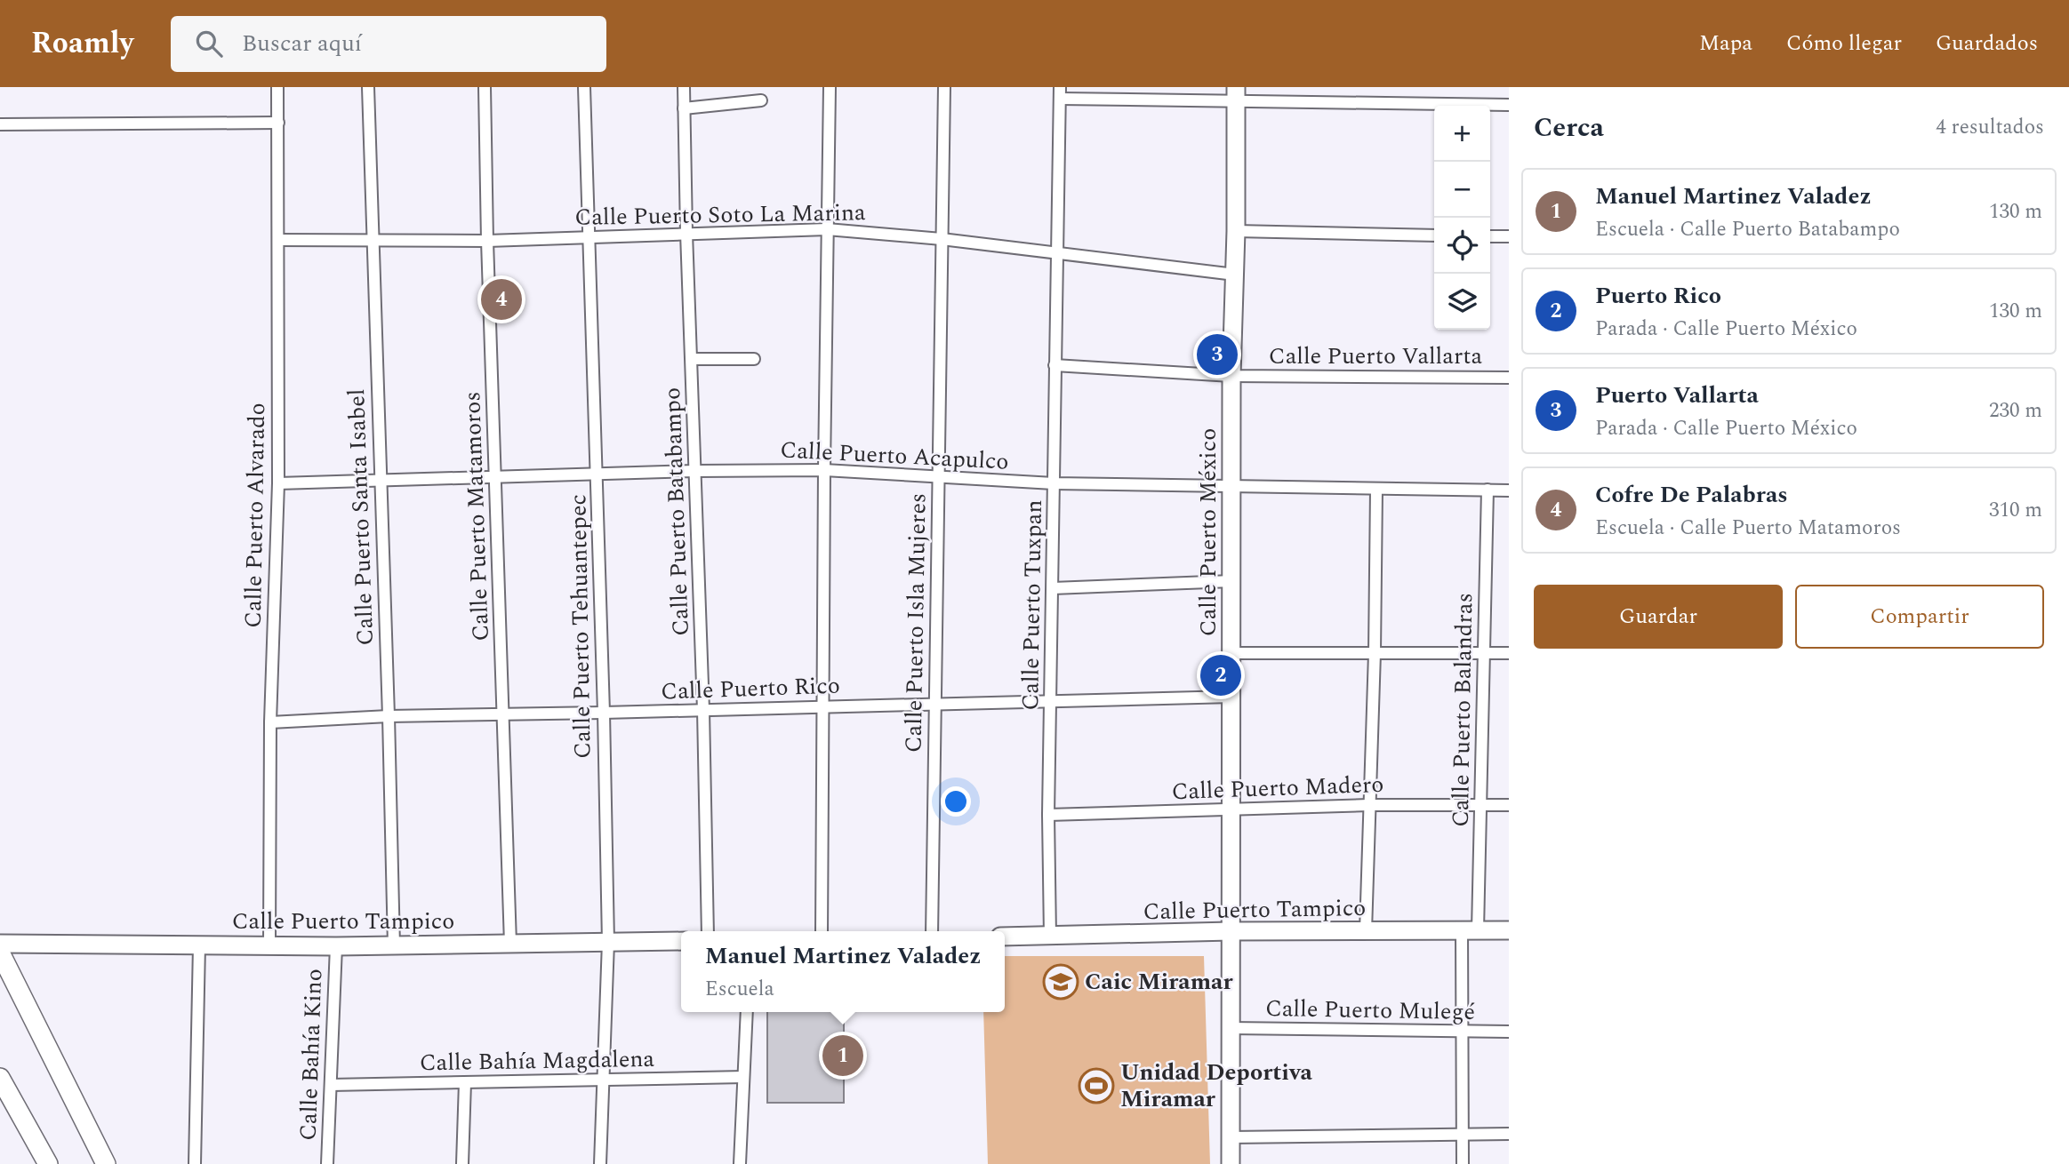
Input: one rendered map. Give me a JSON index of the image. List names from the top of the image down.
{
  "streets": {
    "street": [
      "Calle Puerto Soto La Marina",
      "Calle Puerto Vallarta",
      "Calle Puerto Acapulco",
      "Calle Puerto Batabampo",
      "Calle Puerto Alvarado",
      "Calle Puerto Matamoros",
      "Calle Puerto Santa Isabel",
      "Calle Puerto México",
      "Calle Puerto Tuxpan",
      "Calle Puerto Isla Mujeres",
      "Calle Puerto Tehuantepec",
      "Calle Puerto Rico",
      "Calle Puerto Balandras",
      "Calle Puerto Madero",
      "Calle Puerto Tampico",
      "Calle Puerto Mulegé",
      "Calle Bahía Kino",
      "Calle Bahía Magdalena"
    ]
  },
  "crossings": [
    ["Calle Puerto Soto La Marina", "Calle Puerto Batabampo"],
    ["Calle Puerto Soto La Marina", "Calle Puerto Alvarado"],
    ["Calle Puerto Soto La Marina", "Calle Puerto Matamoros"],
    ["Calle Puerto Soto La Marina", "Calle Puerto Santa Isabel"],
    ["Calle Puerto Soto La Marina", "Calle Puerto México"],
    ["Calle Puerto Soto La Marina", "Calle Puerto Tuxpan"],
    ["Calle Puerto Soto La Marina", "Calle Puerto Isla Mujeres"],
    ["Calle Puerto Soto La Marina", "Calle Puerto Tehuantepec"],
    ["Calle Puerto Vallarta", "Calle Puerto México"],
    ["Calle Puerto Vallarta", "Calle Puerto Tuxpan"],
    ["Calle Puerto Acapulco", "Calle Puerto Batabampo"],
    ["Calle Puerto Acapulco", "Calle Puerto Alvarado"],
    ["Calle Puerto Acapulco", "Calle Puerto Matamoros"],
    ["Calle Puerto Acapulco", "Calle Puerto Santa Isabel"],
    ["Calle Puerto Acapulco", "Calle Puerto México"],
    ["Calle Puerto Acapulco", "Calle Puerto Tuxpan"],
    ["Calle Puerto Acapulco", "Calle Puerto Isla Mujeres"],
    ["Calle Puerto Acapulco", "Calle Puerto Tehuantepec"],
    ["Calle Puerto Acapulco", "Calle Puerto Balandras"],
    ["Calle Puerto Batabampo", "Calle Puerto Rico"],
    ["Calle Puerto Alvarado", "Calle Puerto Rico"],
    ["Calle Puerto Alvarado", "Calle Puerto Tampico"],
    ["Calle Puerto Matamoros", "Calle Puerto Rico"],
    ["Calle Puerto Matamoros", "Calle Puerto Tampico"],
    ["Calle Puerto Santa Isabel", "Calle Puerto Rico"],
    ["Calle Puerto Santa Isabel", "Calle Puerto Tampico"],
    ["Calle Puerto México", "Calle Puerto Rico"],
    ["Calle Puerto México", "Calle Puerto Madero"],
    ["Calle Puerto México", "Calle Puerto Tampico"],
    ["Calle Puerto México", "Calle Puerto Mulegé"],
    ["Calle Puerto Tuxpan", "Calle Puerto Rico"],
    ["Calle Puerto Tuxpan", "Calle Puerto Madero"],
    ["Calle Puerto Tuxpan", "Calle Puerto Tampico"],
    ["Calle Puerto Isla Mujeres", "Calle Puerto Rico"],
    ["Calle Puerto Tehuantepec", "Calle Puerto Rico"],
    ["Calle Puerto Tehuantepec", "Calle Puerto Tampico"],
    ["Calle Puerto Tehuantepec", "Calle Bahía Magdalena"],
    ["Calle Puerto Balandras", "Calle Puerto Madero"],
    ["Calle Puerto Balandras", "Calle Puerto Tampico"],
    ["Calle Puerto Balandras", "Calle Puerto Mulegé"],
    ["Calle Puerto Tampico", "Calle Bahía Kino"],
    ["Calle Bahía Kino", "Calle Bahía Magdalena"]
  ],
  "places": {
    "school or university": ["Caic Miramar"],
    "sports": ["Unidad Deportiva Miramar"]
  },
  "page": {
    "header": "Roamly",
    "search": "Buscar aquí",
    "nav": ["Mapa", "Cómo llegar", "Guardados"],
    "heading": ["Cerca", "4 resultados"],
    "map_buttons": ["+", "−"],
    "list": [
      {
        "mark": "1",
        "name": "Manuel Martinez Valadez",
        "note": "Escuela · Calle Puerto Batabampo",
        "value": "130 m"
      },
      {
        "mark": "2",
        "name": "Puerto Rico",
        "note": "Parada · Calle Puerto México",
        "value": "130 m"
      },
      {
        "mark": "3",
        "name": "Puerto Vallarta",
        "note": "Parada · Calle Puerto México",
        "value": "230 m"
      },
      {
        "mark": "4",
        "name": "Cofre De Palabras",
        "note": "Escuela · Calle Puerto Matamoros",
        "value": "310 m"
      }
    ],
    "pins": [
      "4",
      "3",
      "2",
      "1"
    ],
    "buttons": ["Guardar", "Compartir"],
    "popup": ["Manuel Martinez Valadez", "Escuela"]
  }
}
